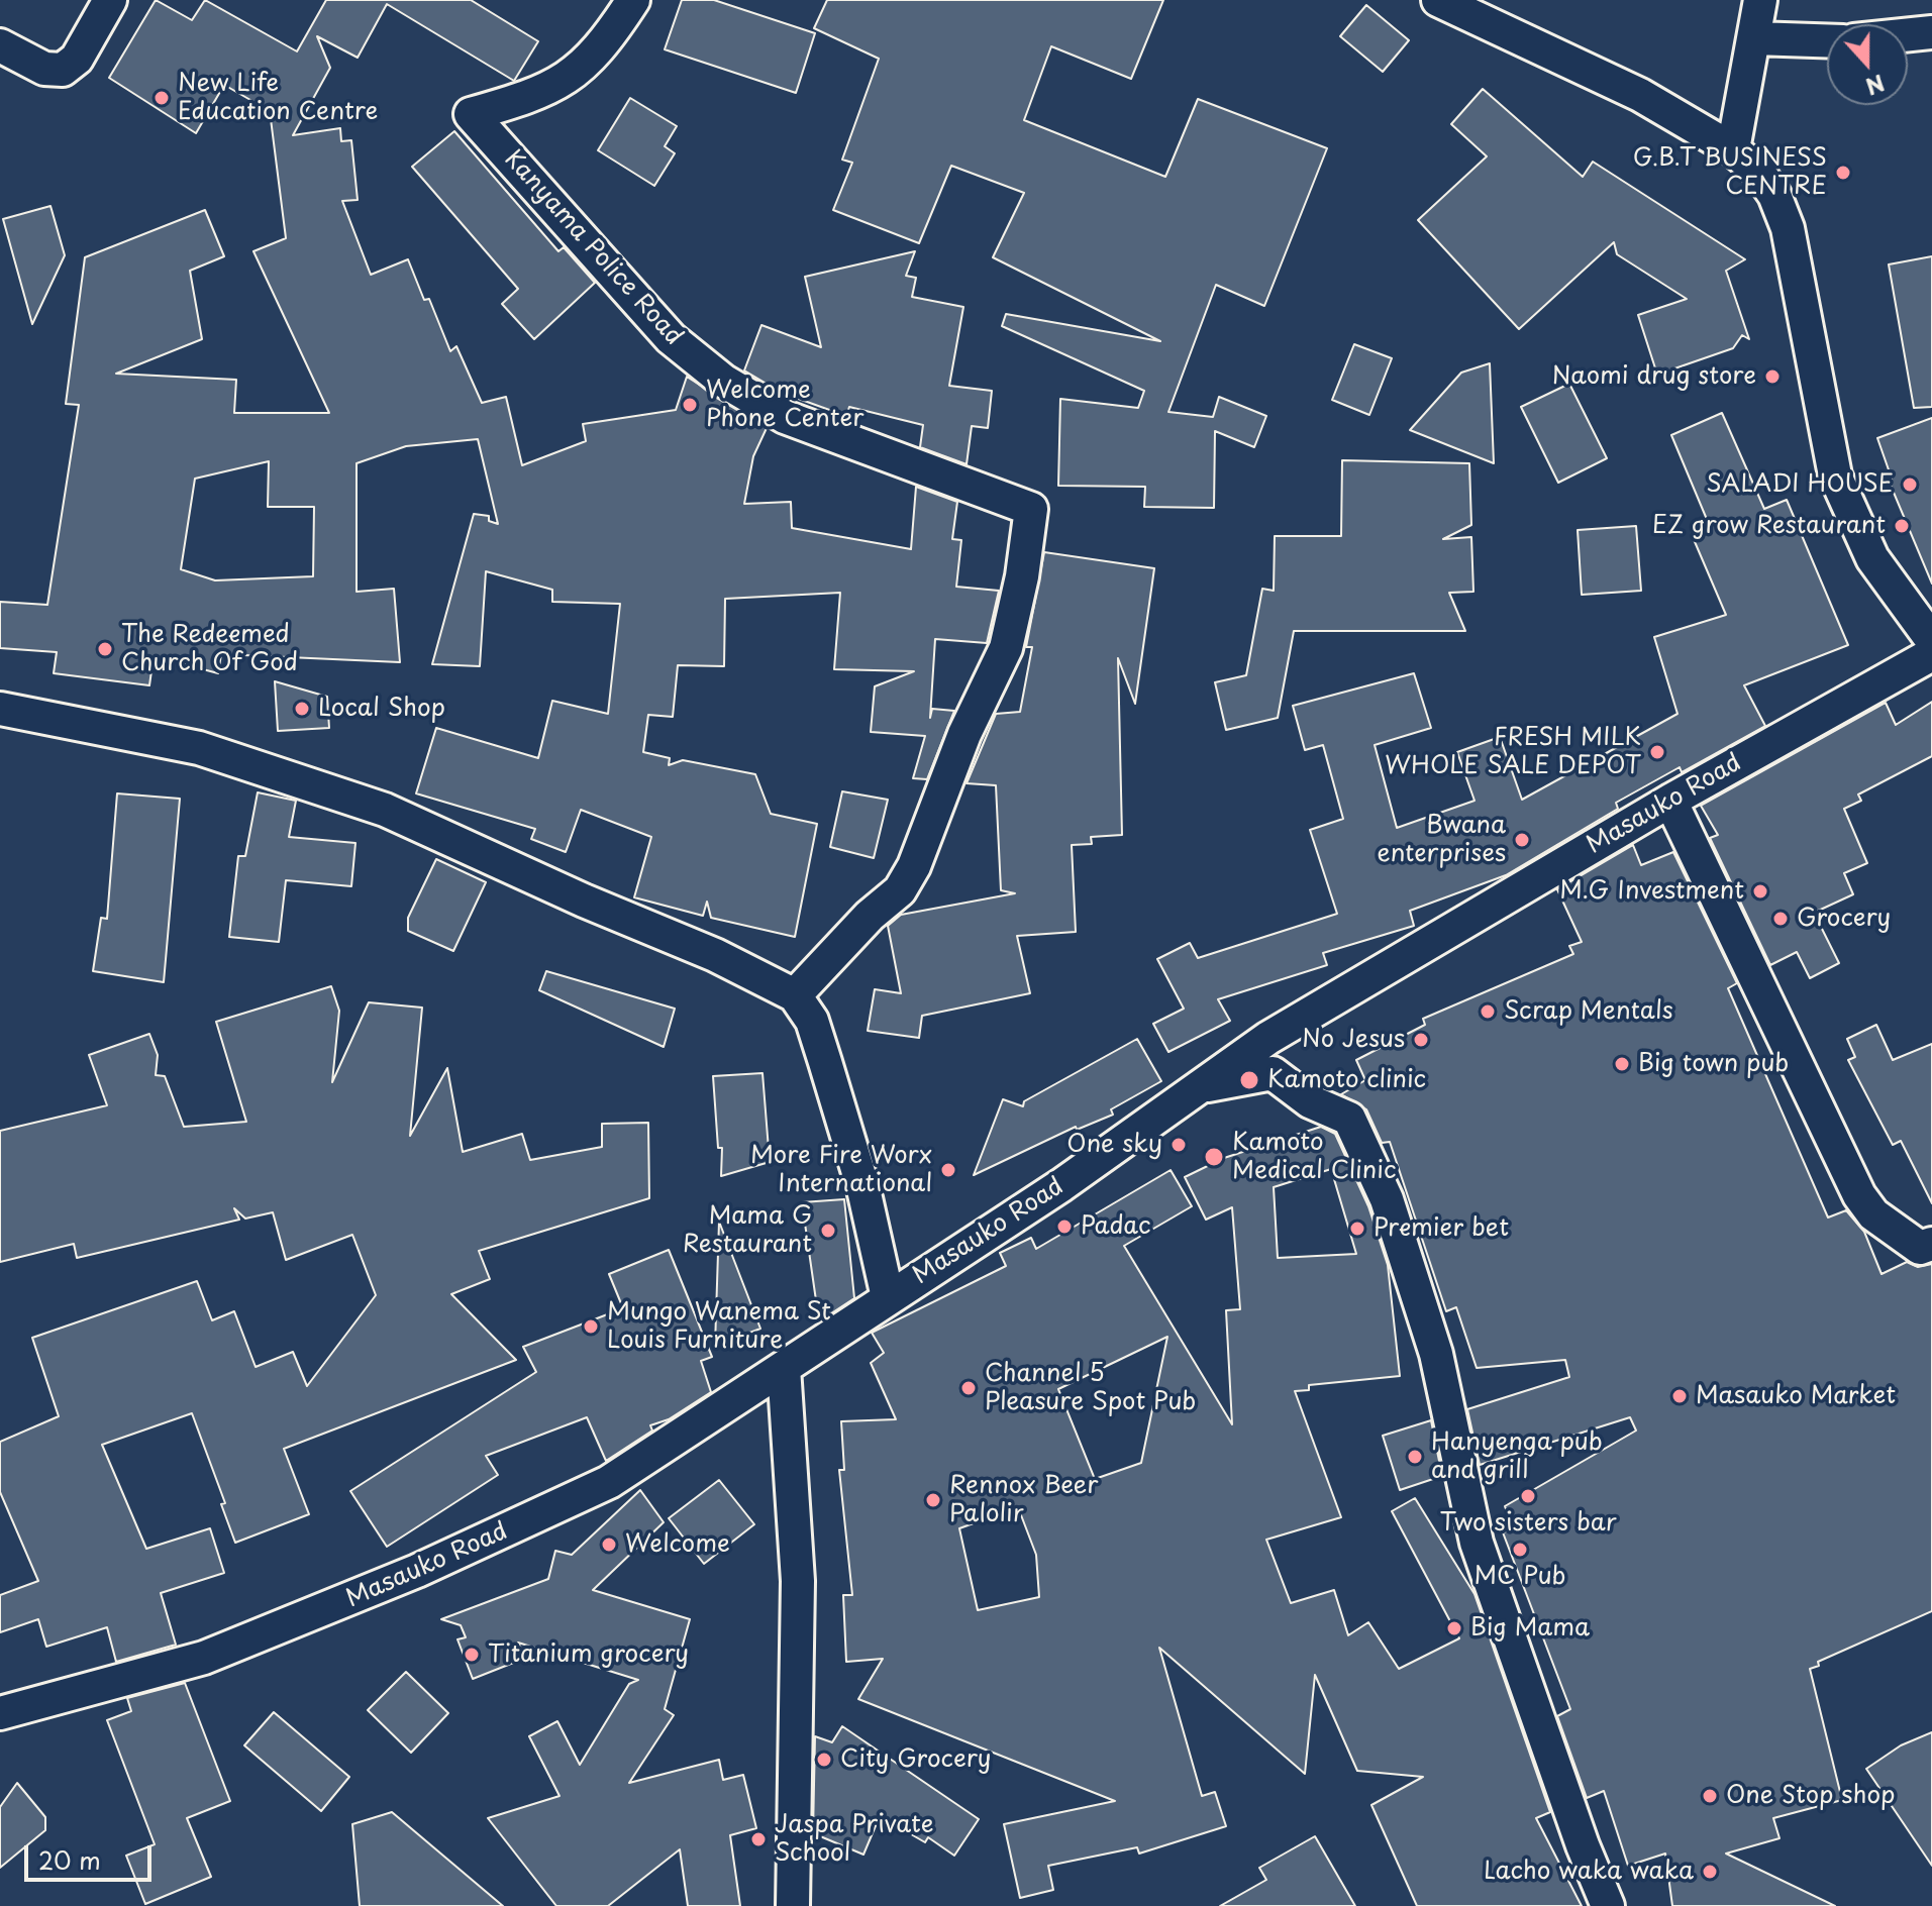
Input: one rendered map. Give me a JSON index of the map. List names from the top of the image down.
{
  "streets": {
    "street": ["Kanyama Police Road", "Masauko Road"]
  },
  "places": [
    "New Life Education Centre",
    "G.B.T BUSINESS CENTRE",
    "Naomi drug store",
    "Welcome Phone Center",
    "SALADI HOUSE",
    "EZ grow Restaurant",
    "The Redeemed Church Of God",
    "Local Shop",
    "FRESH MILK WHOLE SALE DEPOT",
    "Bwana enterprises",
    "M.G Investment",
    "Grocery",
    "Scrap Mentals",
    "No Jesus",
    "Big town pub",
    "Kamoto clinic",
    "One sky",
    "Kamoto Medical Clinic",
    "More Fire Worx International",
    "Padac",
    "Premier bet",
    "Mama G Restaurant",
    "Mungo Wanema St Louis Furniture",
    "Channel 5 Pleasure Spot Pub",
    "Masauko Market",
    "Hanyenga pub and grill",
    "Two sisters bar",
    "Rennox Beer Palolir",
    "Welcome",
    "MC Pub",
    "Big Mama",
    "Titanium grocery",
    "City Grocery",
    "One Stop shop",
    "Jaspa Private School",
    "Lacho waka waka"
  ],
  "scale_bar": "20 m",
  "north": "bottom"
}
